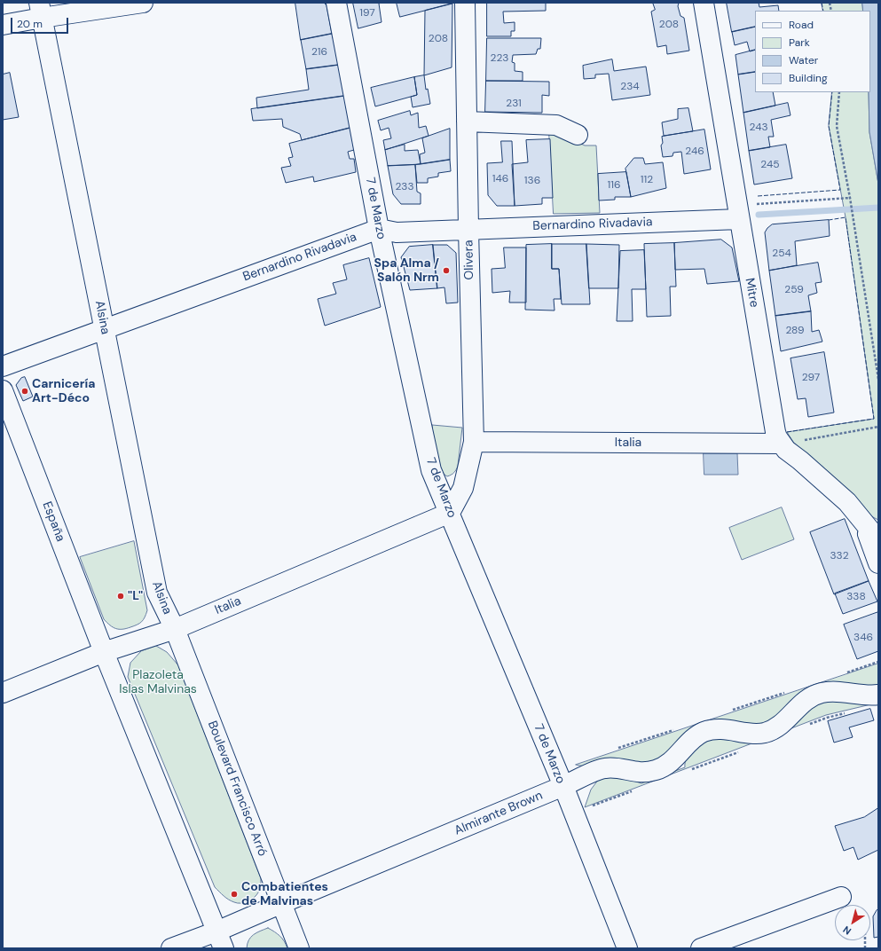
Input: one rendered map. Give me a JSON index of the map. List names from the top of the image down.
{
  "streets": {
    "street": [
      "7 de Marzo",
      "Bernardino Rivadavia",
      "Olivera",
      "Mitre",
      "Alsina",
      "Italia",
      "España",
      "Boulevard Francisco Arró",
      "Almirante Brown"
    ]
  },
  "crossings": [
    ["7 de Marzo", "Bernardino Rivadavia"],
    ["7 de Marzo", "Olivera"],
    ["7 de Marzo", "Italia"],
    ["7 de Marzo", "Almirante Brown"],
    ["Bernardino Rivadavia", "Olivera"],
    ["Bernardino Rivadavia", "Mitre"],
    ["Bernardino Rivadavia", "Alsina"],
    ["Olivera", "Italia"],
    ["Mitre", "Italia"],
    ["Alsina", "Italia"],
    ["Alsina", "Boulevard Francisco Arró"],
    ["Italia", "España"],
    ["Italia", "Boulevard Francisco Arró"],
    ["Boulevard Francisco Arró", "Almirante Brown"]
  ],
  "parks": ["Plazoleta Islas Malvinas"],
  "places": [
    "Spa Alma / Salón Nrm",
    "Carnicería Art-Déco",
    "\"L\"",
    "Combatientes de Malvinas"
  ],
  "house_numbers": [
    "197",
    "208",
    "208",
    "216",
    "223",
    "234",
    "231",
    "243",
    "246",
    "245",
    "146",
    "112",
    "136",
    "116",
    "233",
    "254",
    "259",
    "289",
    "297",
    "332",
    "338",
    "346"
  ],
  "legend": [
    "Road",
    "Park",
    "Water",
    "Building"
  ],
  "scale_bar": "20 m",
  "north": "bottom left"
}
